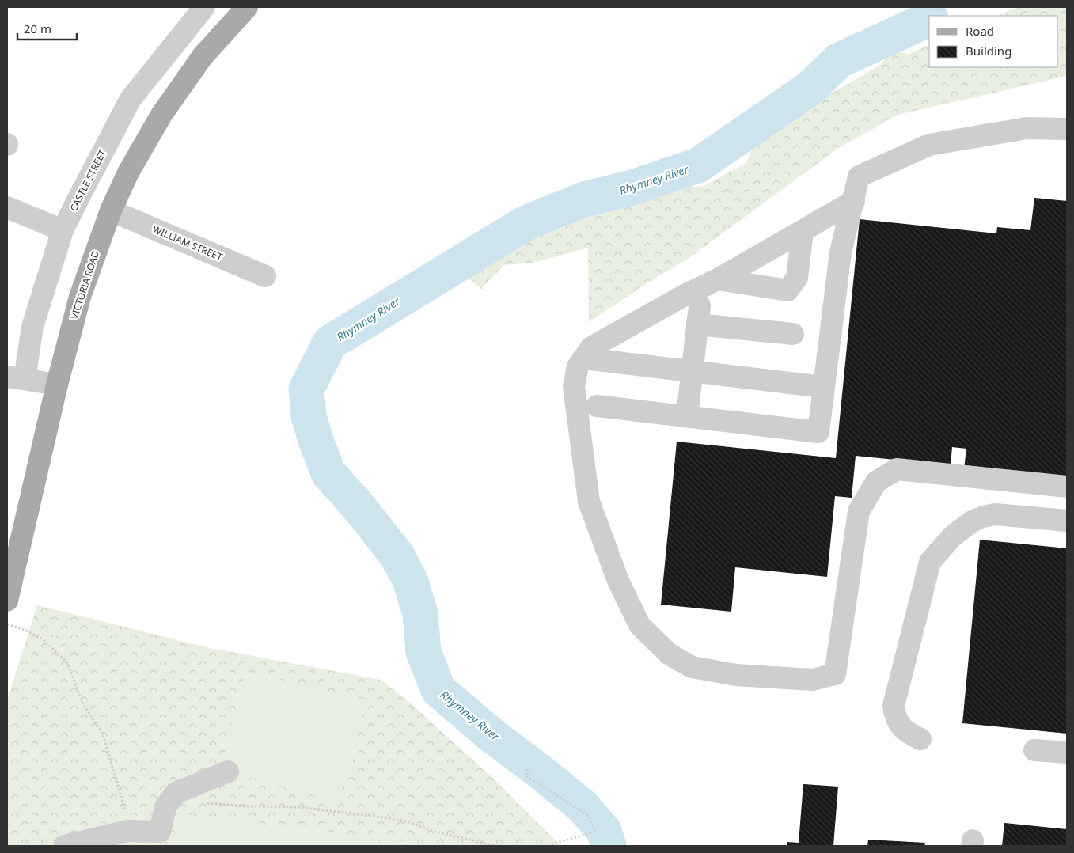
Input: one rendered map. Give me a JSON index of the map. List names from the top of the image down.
{
  "streets": {
    "main road": ["VICTORIA ROAD"],
    "street": ["CASTLE STREET", "WILLIAM STREET"]
  },
  "crossings": [
    ["WILLIAM STREET", "VICTORIA ROAD"]
  ],
  "water": ["Rhymney River"],
  "legend": ["Road", "Building"],
  "scale_bar": "20 m"
}
